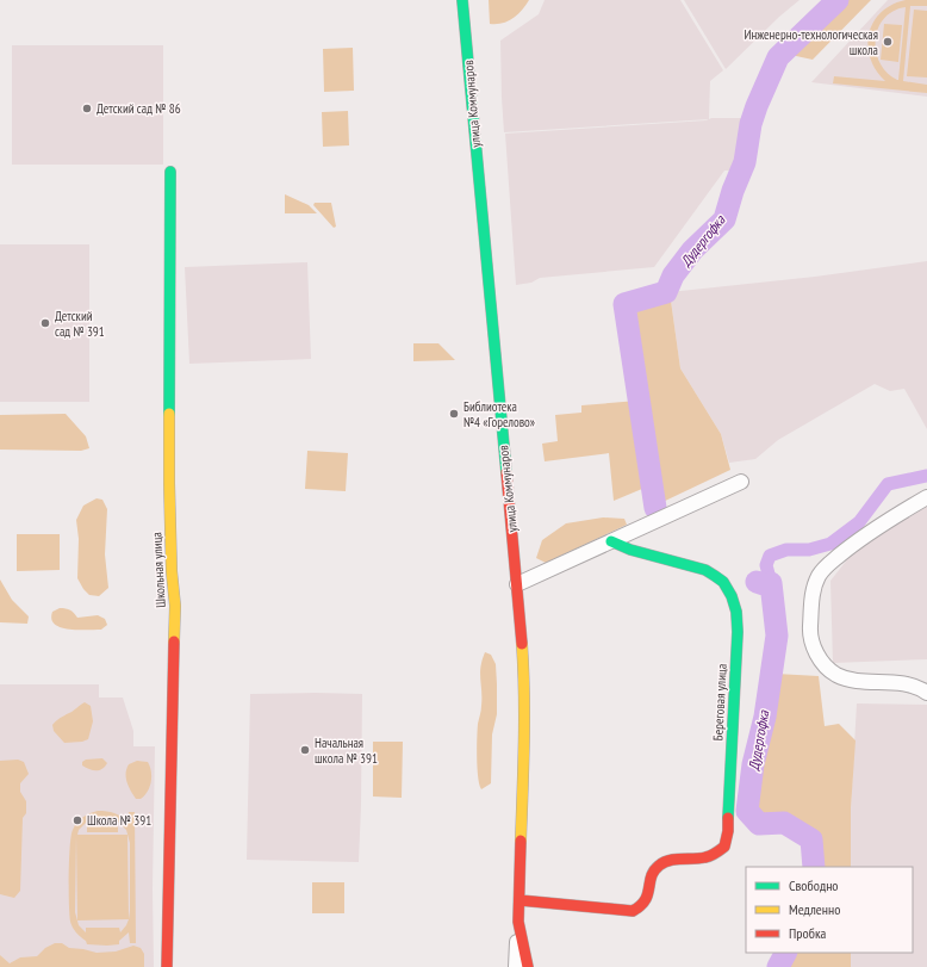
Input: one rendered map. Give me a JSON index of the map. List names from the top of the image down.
{
  "streets": {
    "street": ["улица Коммунаров", "Школьная улица", "Береговая улица"]
  },
  "crossings": [
    ["улица Коммунаров", "Береговая улица"]
  ],
  "water": ["Дудергофка"],
  "places": [
    "Инженерно-технологическая школа",
    "Детский сад № 86",
    "Детский сад № 391",
    "Библиотека №4 «Горелово»",
    "Начальная школа № 391",
    "Школа № 391"
  ],
  "legend": ["Свободно", "Медленно", "Пробка"]
}
